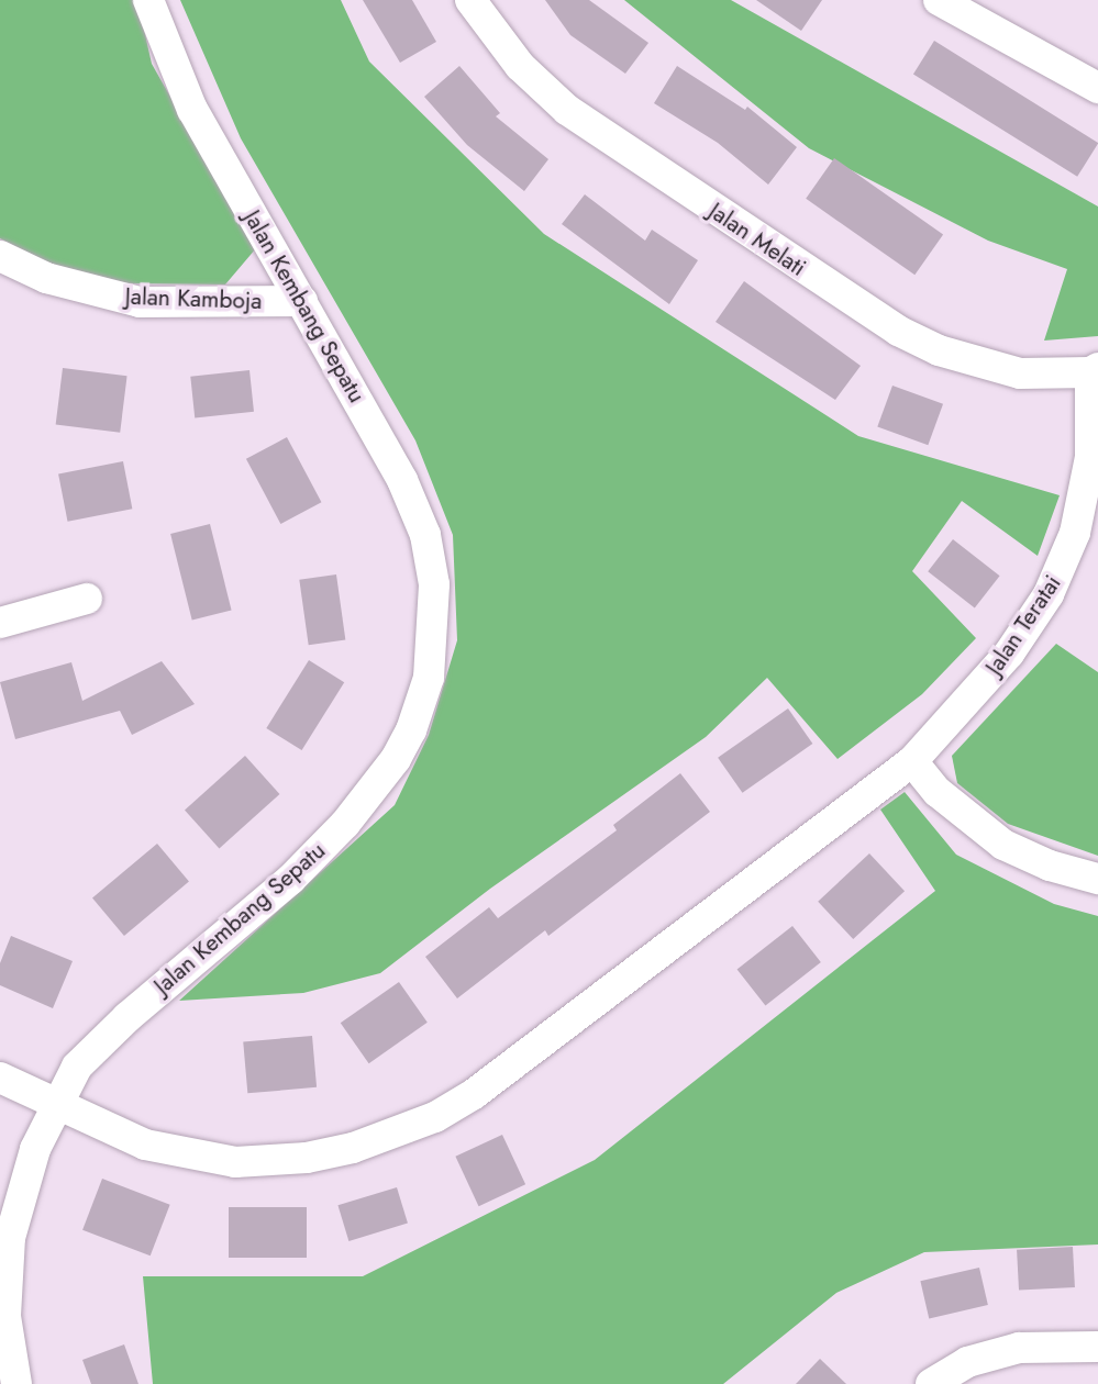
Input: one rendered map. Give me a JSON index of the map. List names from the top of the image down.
{
  "streets": {
    "street": [
      "Jalan Melati",
      "Jalan Kamboja",
      "Jalan Kembang Sepatu",
      "Jalan Teratai"
    ]
  },
  "crossings": [
    ["Jalan Melati", "Jalan Teratai"],
    ["Jalan Kamboja", "Jalan Kembang Sepatu"],
    ["Jalan Kembang Sepatu", "Jalan Teratai"]
  ]
}
